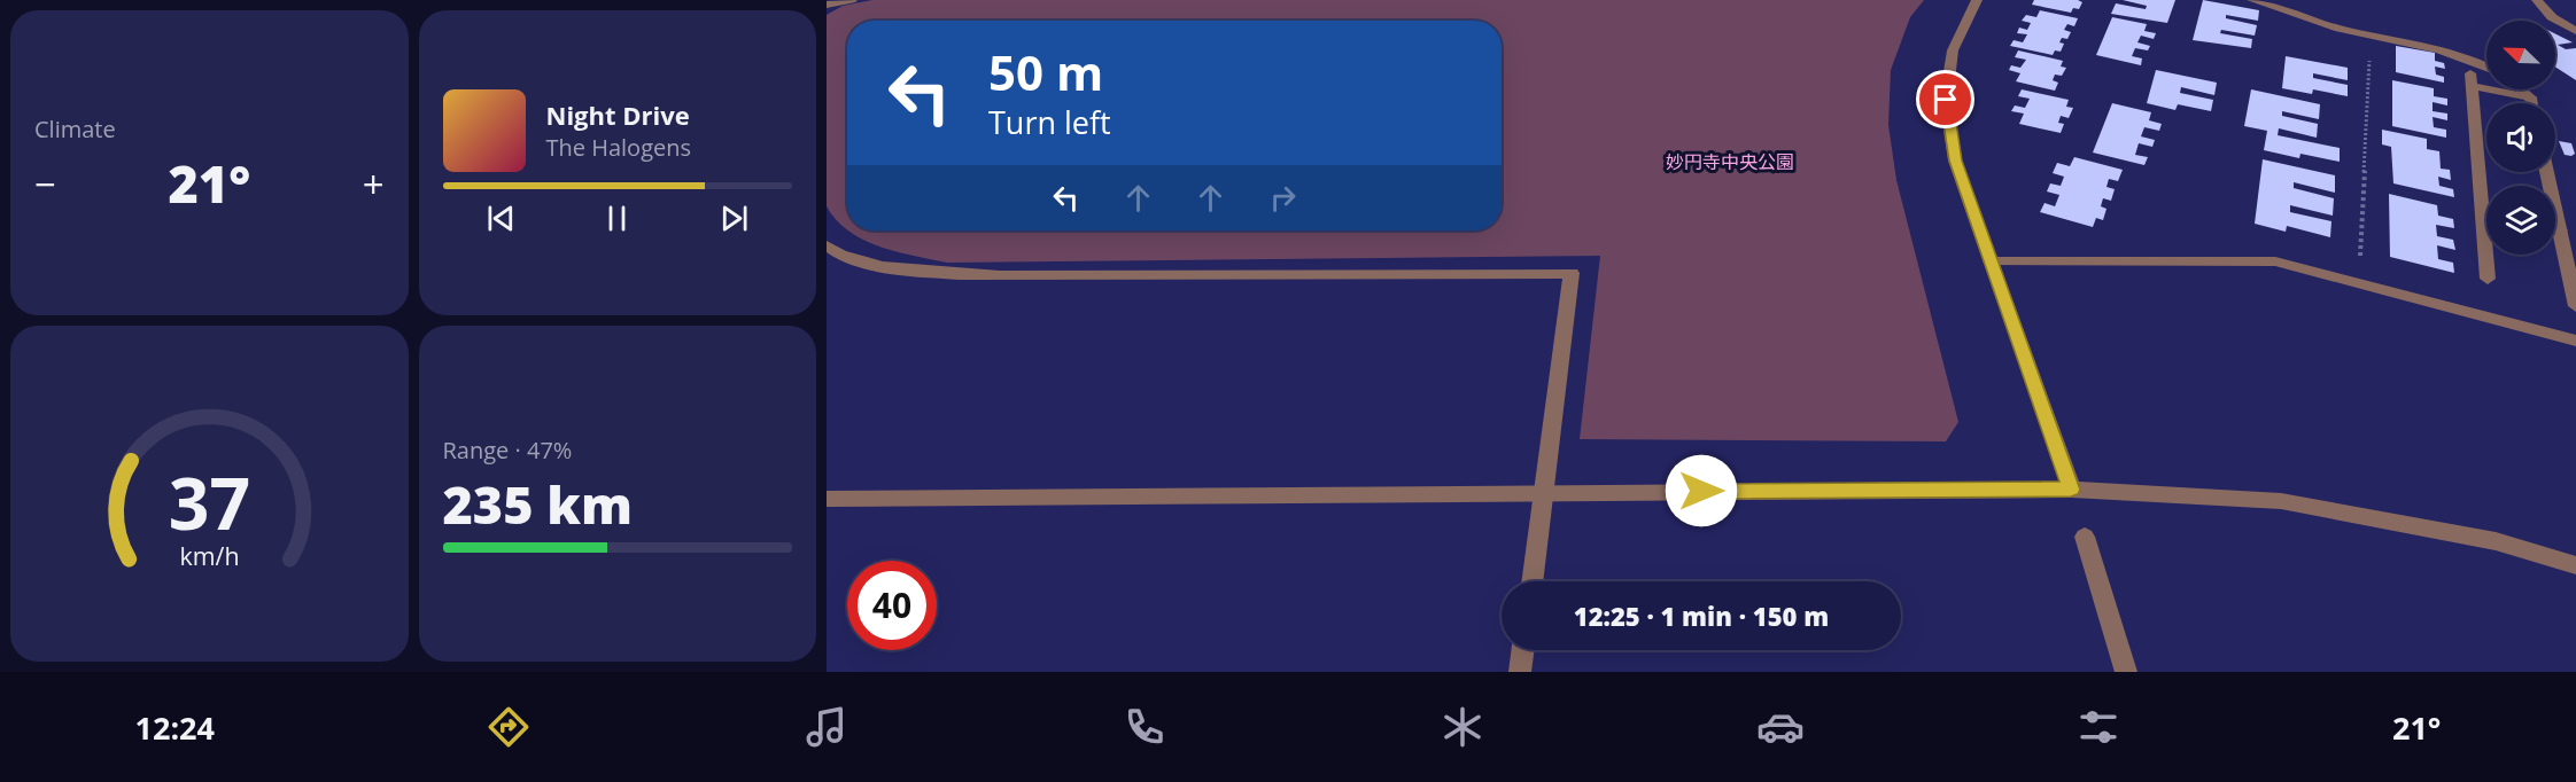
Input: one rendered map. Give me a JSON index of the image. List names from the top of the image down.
{
  "parks": ["妙円寺中央公園"],
  "north": "top left",
  "page": {
    "tile": [
      "Climate",
      ["Range · 47%", "235 km"]
    ],
    "turn": ["50 m", "Turn left"],
    "song": ["Night Drive", "The Halogens"],
    "heat": ["−", "21°", "+"],
    "limit": "40",
    "trip": "12:25 · 1 min · 150 m",
    "tabs": ["12:24", "21°"],
    "gauge": ["37", "km/h"]
  }
}
